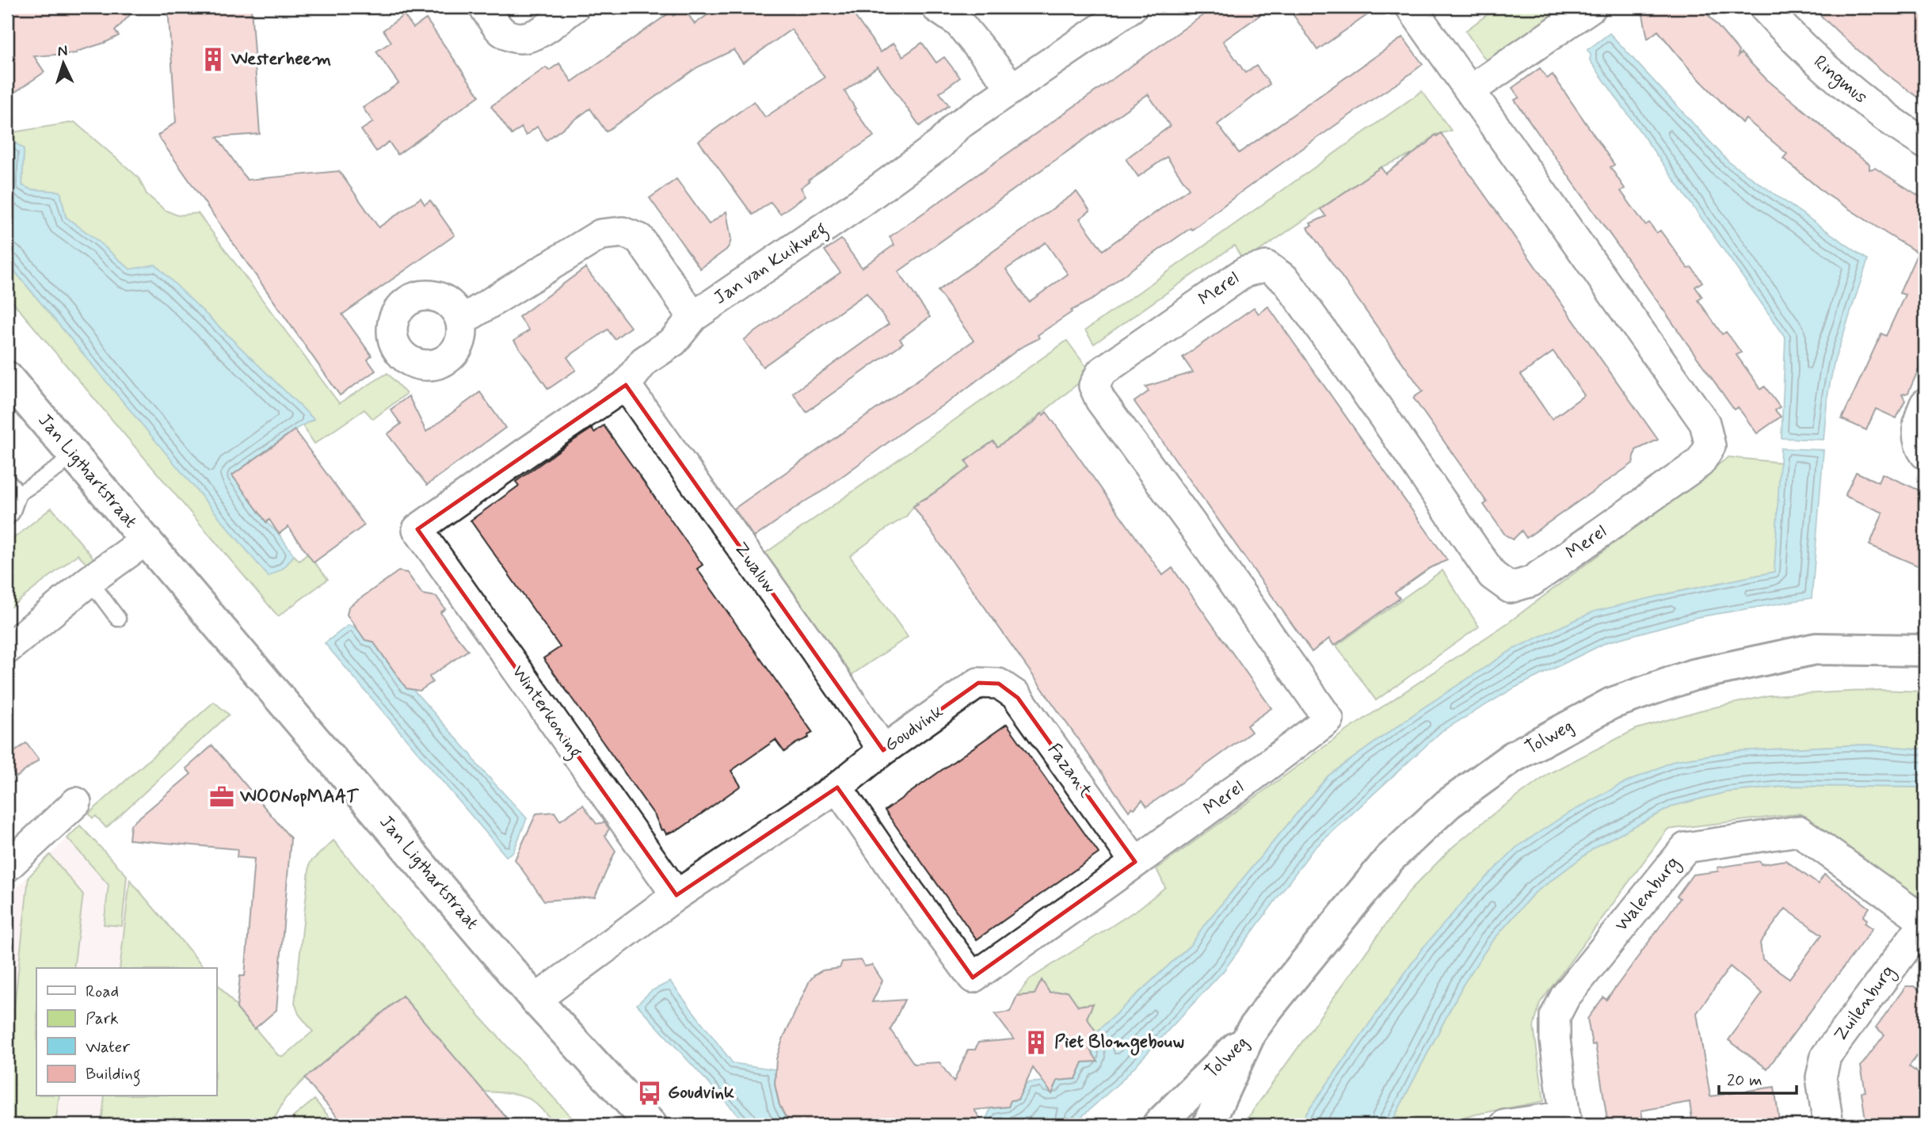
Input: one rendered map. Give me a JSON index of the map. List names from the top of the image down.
{
  "streets": {
    "main road": ["Jan Ligthartstraat", "Tolweg"],
    "street": [
      "Ringmus",
      "Jan van Kuikweg",
      "Merel",
      "Zwaluw",
      "Winterkoning",
      "Goudvink",
      "Fazant",
      "Walenburg",
      "Zuilenburg"
    ]
  },
  "crossings": [
    ["Jan van Kuikweg", "Zwaluw"],
    ["Jan van Kuikweg", "Winterkoning"],
    ["Merel", "Goudvink"],
    ["Merel", "Fazant"],
    ["Jan Ligthartstraat", "Goudvink"],
    ["Zwaluw", "Goudvink"],
    ["Winterkoning", "Goudvink"],
    ["Goudvink", "Fazant"],
    ["Walenburg", "Zuilenburg"]
  ],
  "places": {
    "building": ["Westerheem", "Piet Blomgebouw"],
    "office": ["WOONopMAAT"],
    "bus stop": ["Goudvink"]
  },
  "legend": [
    "Road",
    "Park",
    "Water",
    "Building"
  ],
  "scale_bar": "20 m",
  "north": "top"
}
